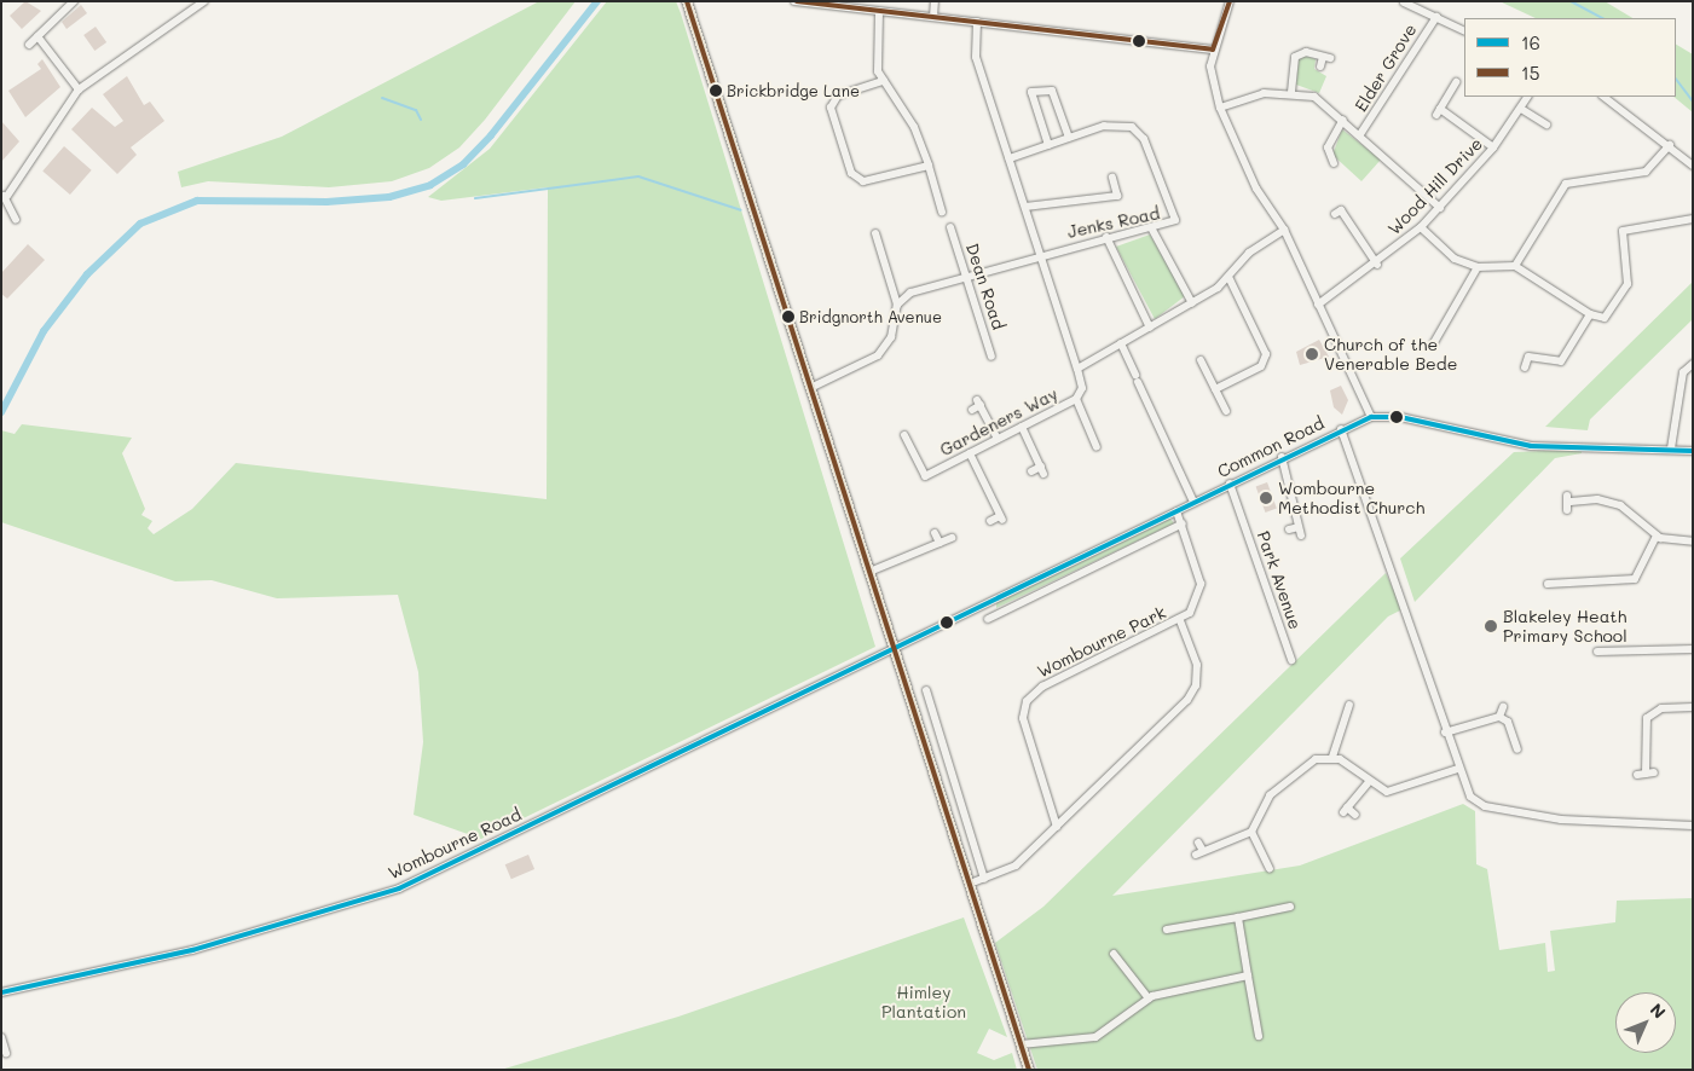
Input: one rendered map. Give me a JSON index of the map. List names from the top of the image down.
{
  "streets": {
    "street": [
      "Elder Grove",
      "Wood Hill Drive",
      "Jenks Road",
      "Dean Road",
      "Gardeners Way",
      "Common Road",
      "Park Avenue",
      "Wombourne Park",
      "Wombourne Road"
    ]
  },
  "crossings": [
    ["Jenks Road", "Gardeners Way"],
    ["Common Road", "Park Avenue"],
    ["Common Road", "Wombourne Park"],
    ["Common Road", "Wombourne Road"]
  ],
  "parks": ["Himley Plantation"],
  "places": [
    "Brickbridge Lane",
    "Bridgnorth Avenue",
    "Church of the Venerable Bede",
    "Wombourne Methodist Church",
    "Blakeley Heath Primary School"
  ],
  "lines": ["transit line 15", "transit line 16"],
  "legend": ["16", "15"],
  "north": "top right"
}
